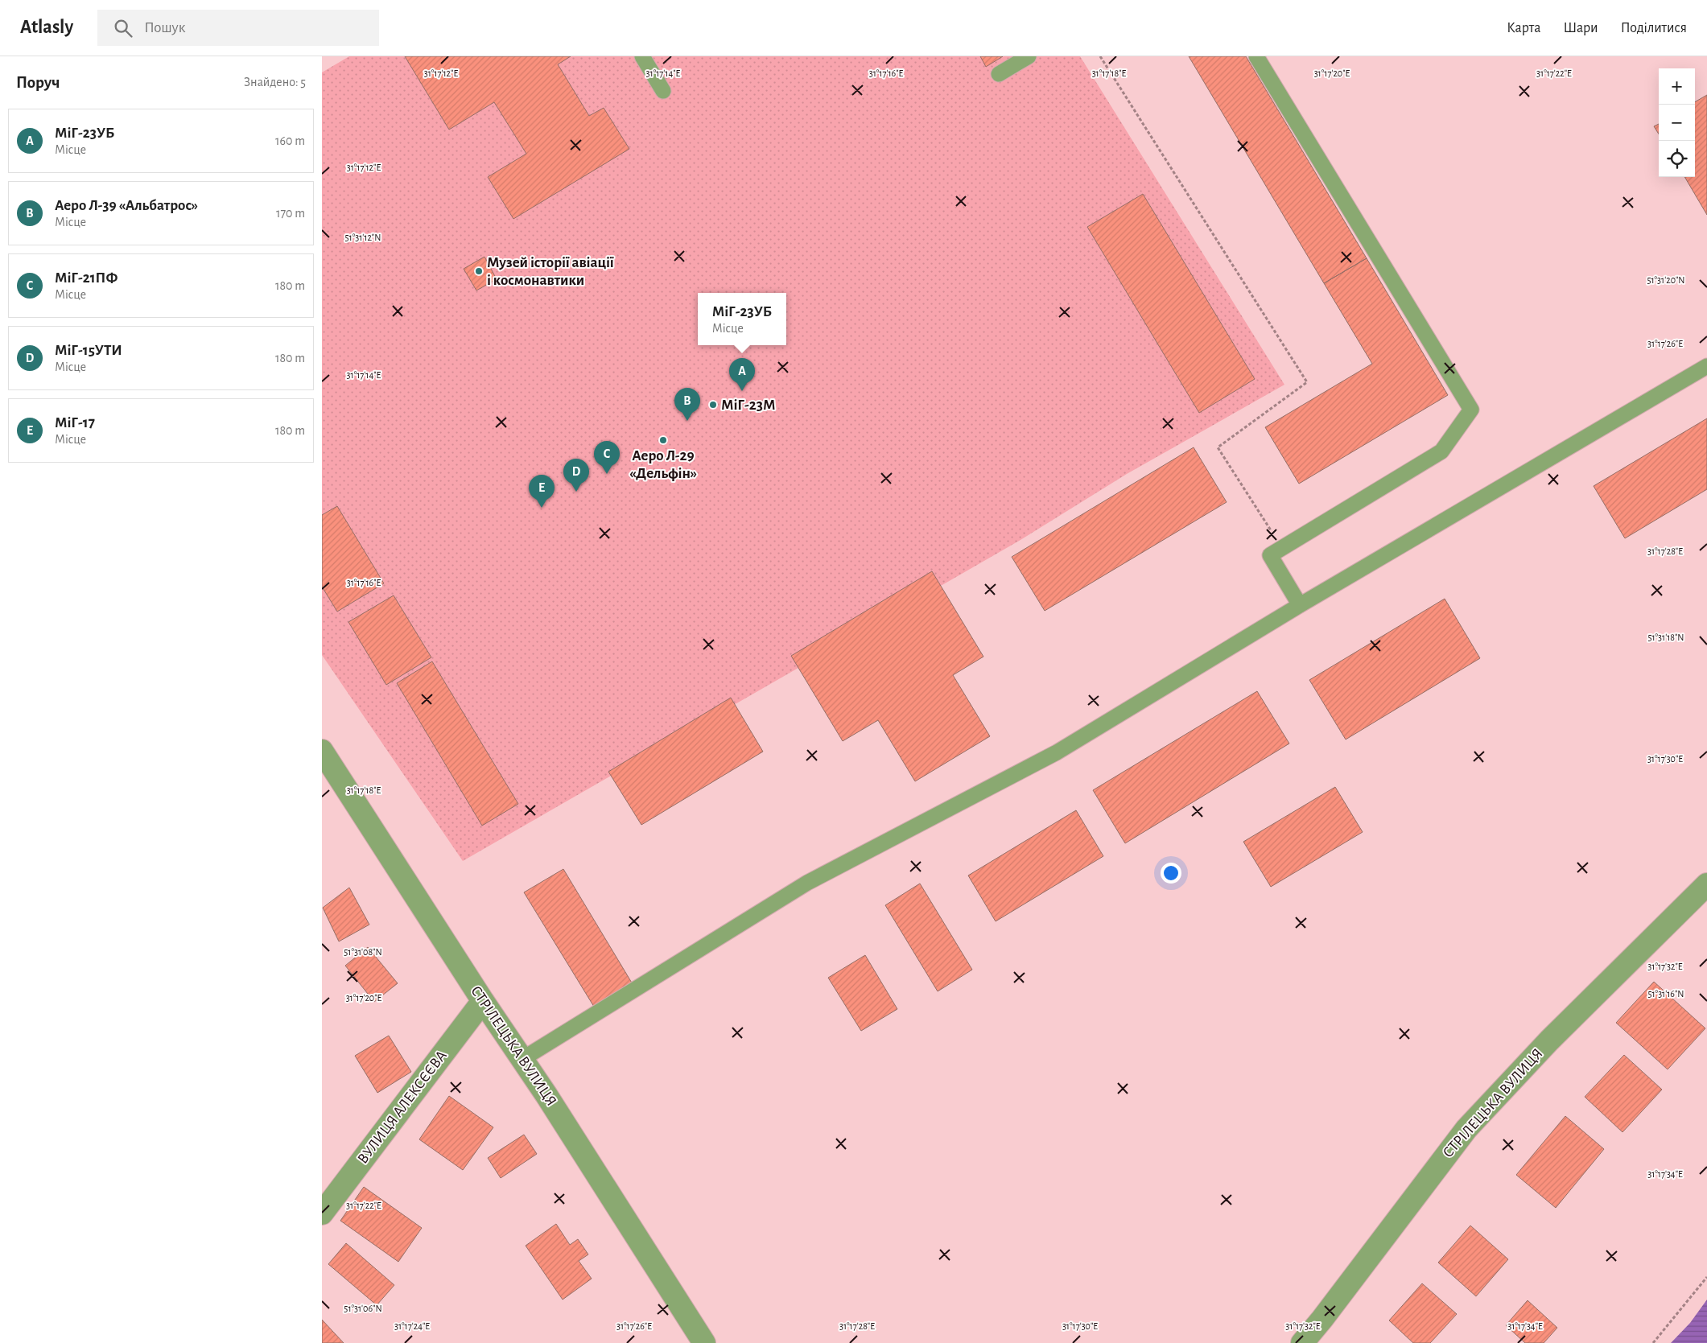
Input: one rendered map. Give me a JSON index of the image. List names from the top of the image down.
{
  "streets": {
    "street": ["СТРІЛЕЦЬКА ВУЛИЦЯ", "ВУЛИЦЯ АЛЕКСЄЄВА"]
  },
  "crossings": [
    ["СТРІЛЕЦЬКА ВУЛИЦЯ", "ВУЛИЦЯ АЛЕКСЄЄВА"]
  ],
  "places": ["Музей історії авіації і космонавтики", "МіГ-23М", "Аеро Л-29 «Дельфін»"],
  "page": {
    "header": "Atlasly",
    "search": "Пошук",
    "nav": ["Карта", "Шари", "Поділитися"],
    "heading": ["Поруч", "Знайдено: 5"],
    "map_buttons": ["+", "−"],
    "list": [
      {
        "mark": "A",
        "name": "МіГ-23УБ",
        "note": "Місце",
        "value": "160 m"
      },
      {
        "mark": "B",
        "name": "Аеро Л-39 «Альбатрос»",
        "note": "Місце",
        "value": "170 m"
      },
      {
        "mark": "C",
        "name": "МіГ-21ПФ",
        "note": "Місце",
        "value": "180 m"
      },
      {
        "mark": "D",
        "name": "МіГ-15УТИ",
        "note": "Місце",
        "value": "180 m"
      },
      {
        "mark": "E",
        "name": "МіГ-17",
        "note": "Місце",
        "value": "180 m"
      }
    ],
    "popup": ["МіГ-23УБ", "Місце"],
    "pins": [
      "A",
      "B",
      "C",
      "D",
      "E"
    ]
  },
  "coordinates": [
    "31°17'18\"E",
    "31°17'12\"E",
    "31°17'14\"E",
    "31°17'16\"E",
    "31°17'20\"E",
    "31°17'22\"E",
    "51°31'12\"N",
    "51°31'20\"N",
    "31°17'26\"E",
    "31°17'28\"E",
    "51°31'18\"N",
    "31°17'30\"E",
    "51°31'08\"N",
    "31°17'32\"E",
    "51°31'16\"N",
    "31°17'34\"E",
    "51°31'06\"N",
    "31°17'24\"E"
  ]
}
